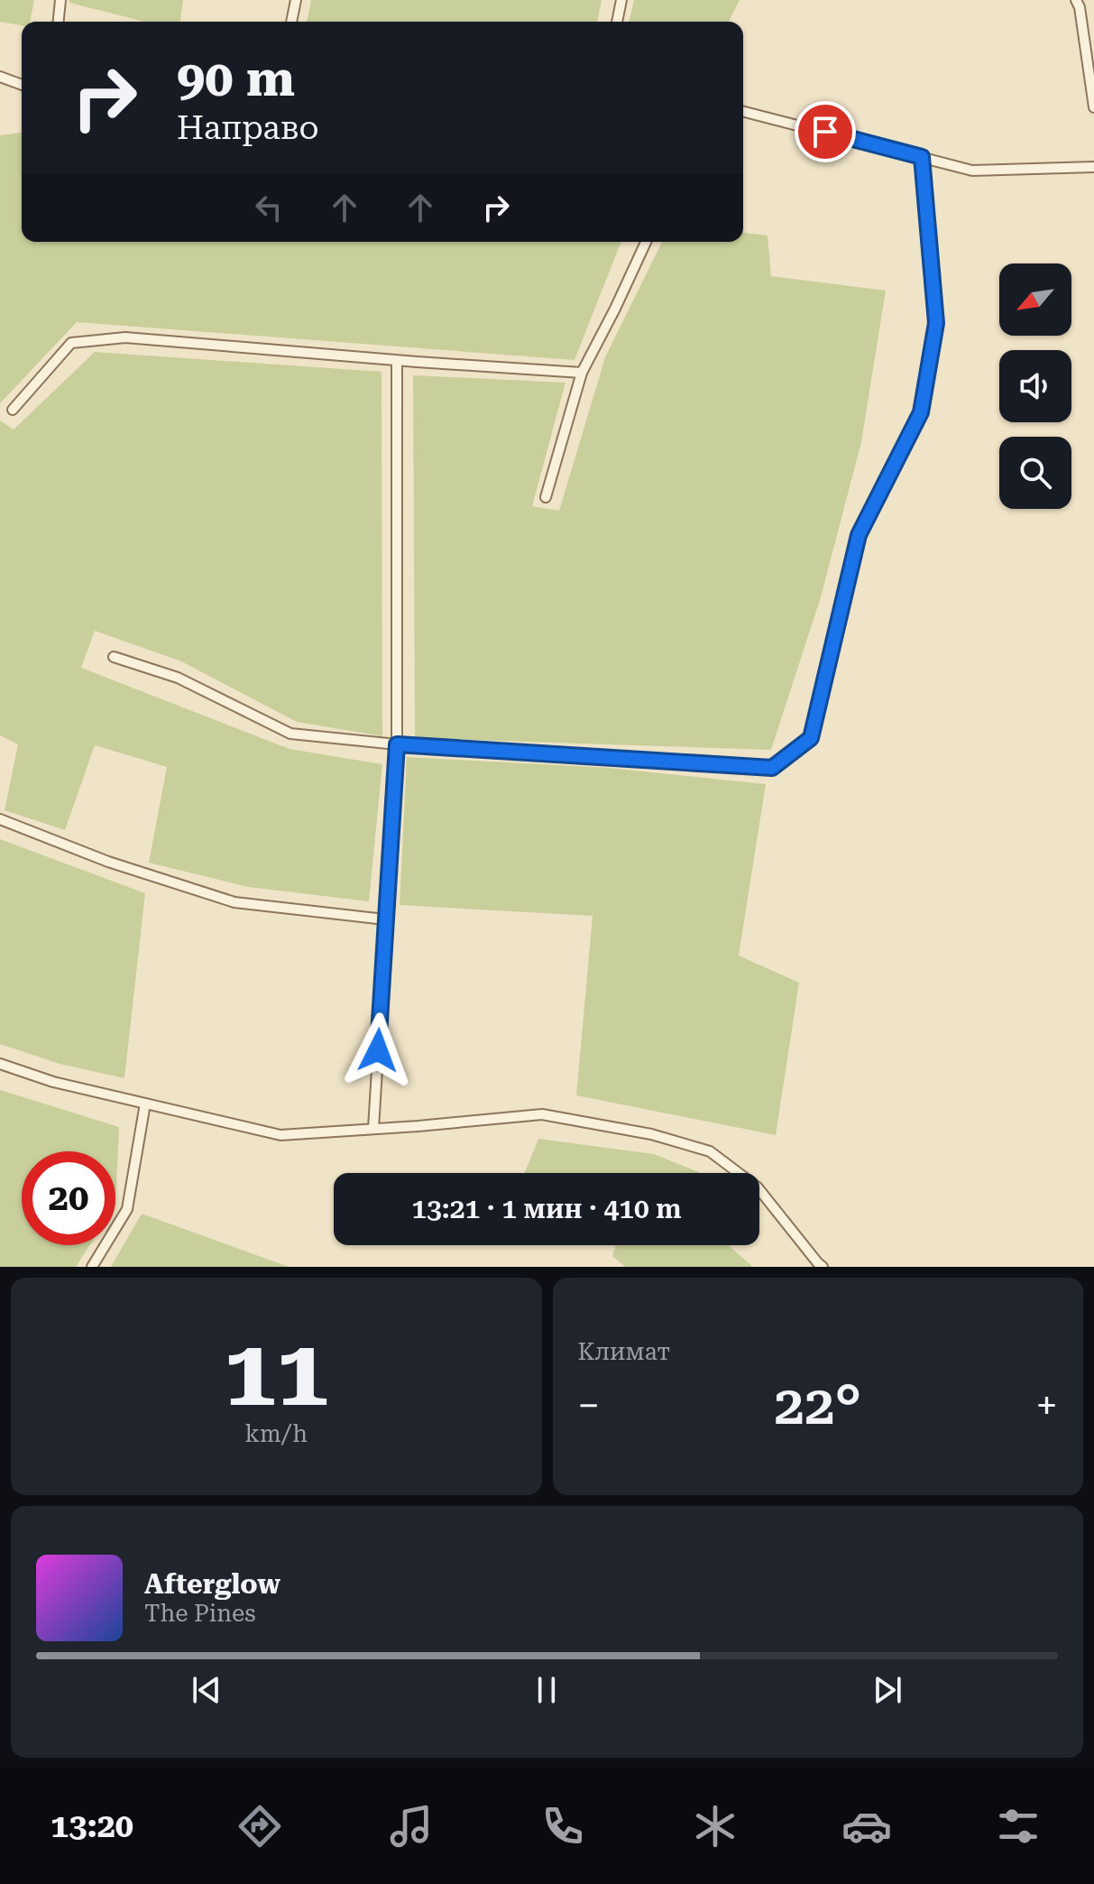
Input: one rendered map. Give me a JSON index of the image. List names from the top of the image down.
{
  "north": "bottom left",
  "page": {
    "turn": ["90 m", "Направо"],
    "limit": "20",
    "trip": "13:21 · 1 мин · 410 m",
    "tile": [
      ["11", "km/h"],
      "Климат"
    ],
    "heat": ["−", "22°", "+"],
    "song": ["Afterglow", "The Pines"],
    "tabs": "13:20"
  }
}
